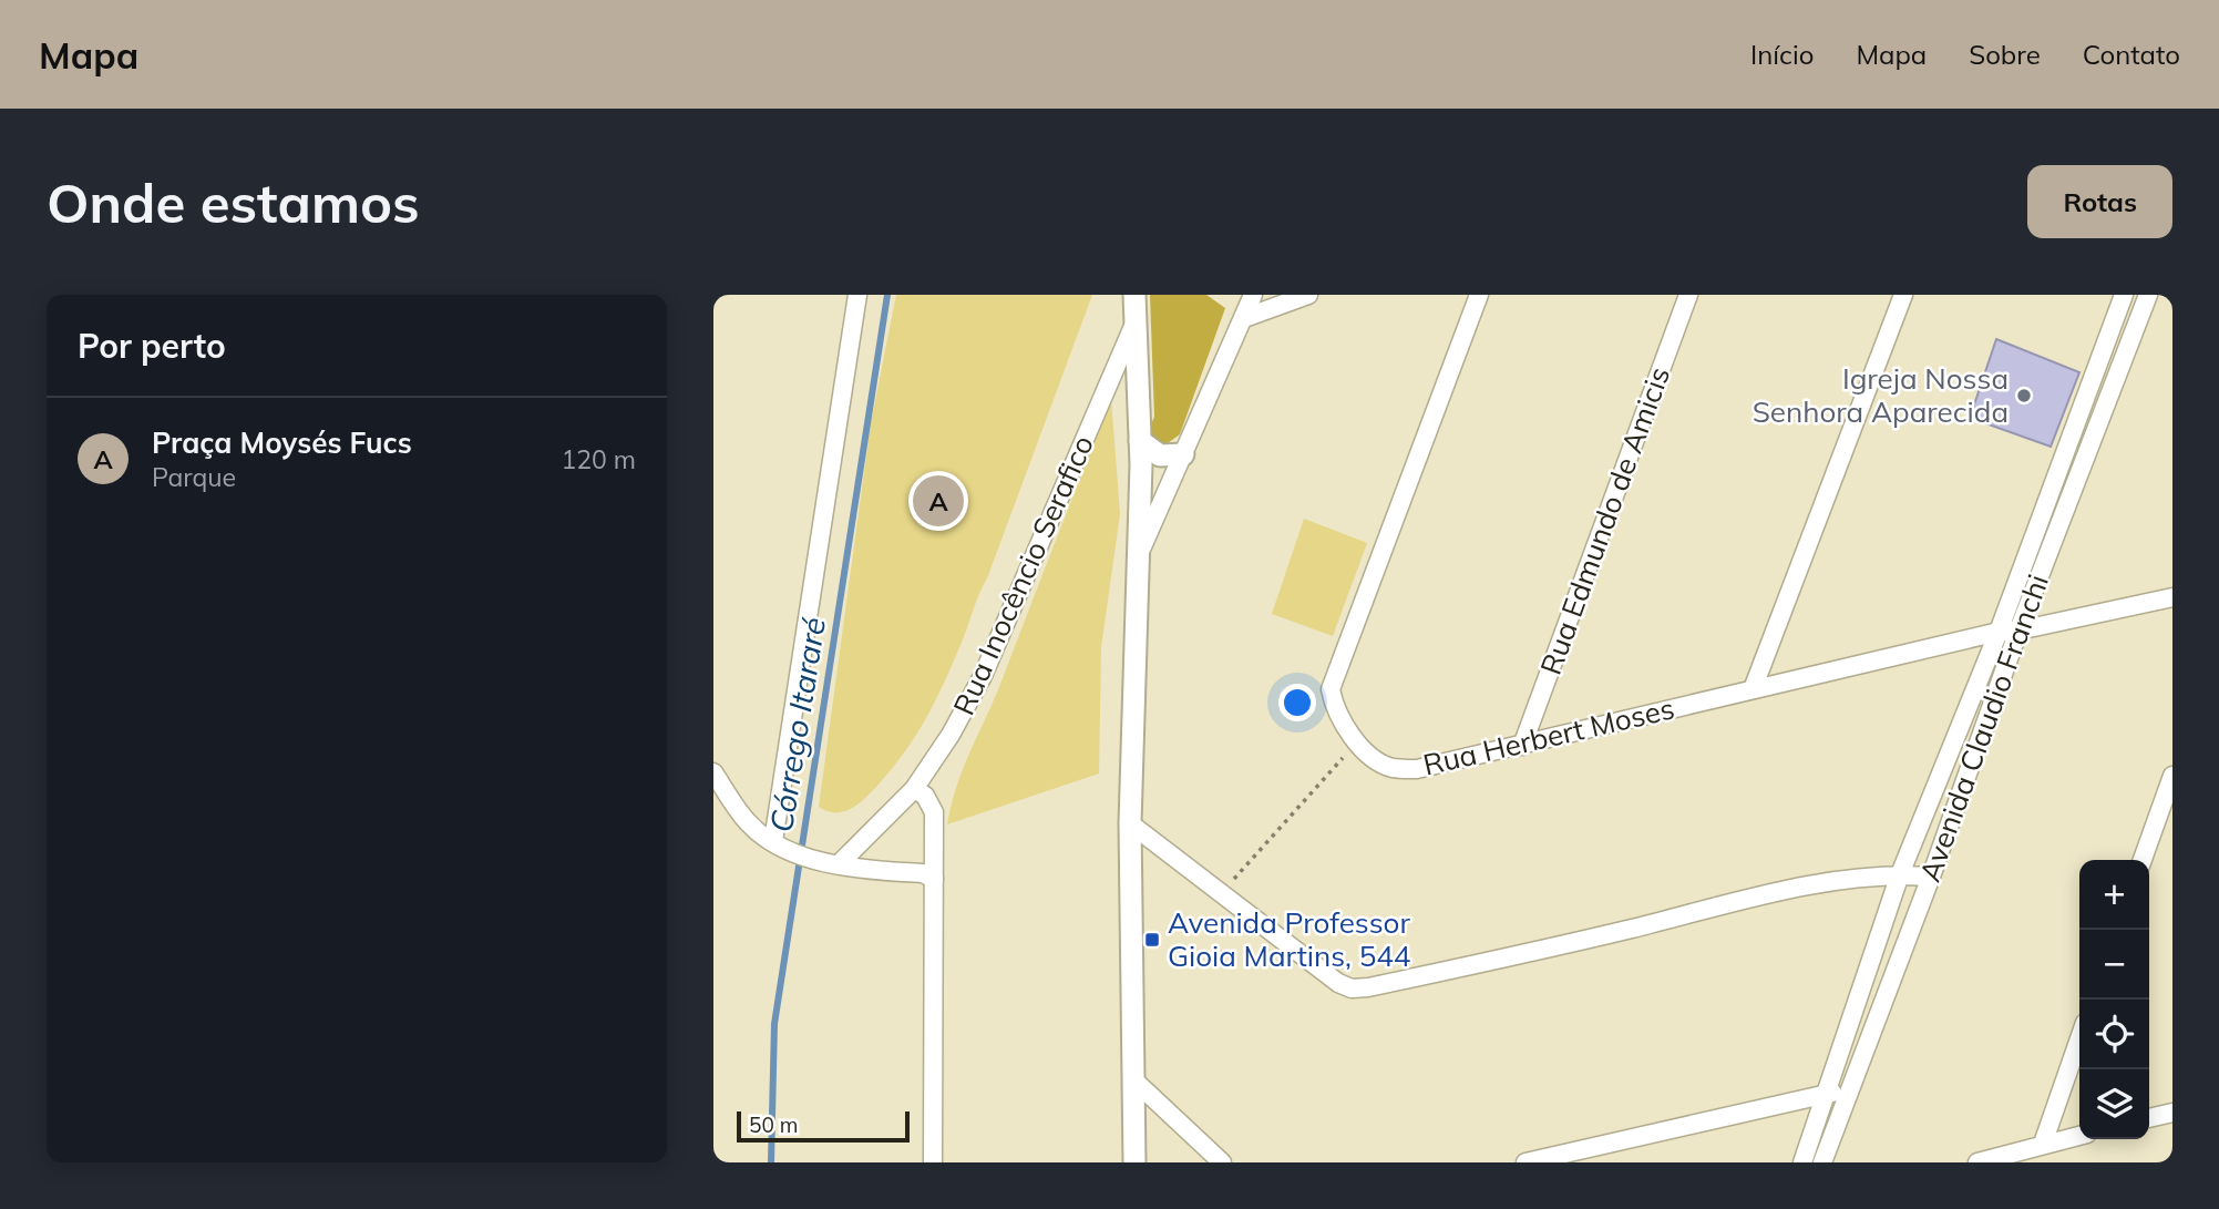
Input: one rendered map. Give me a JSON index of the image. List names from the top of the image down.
{
  "streets": {
    "street": [
      "Rua Edmundo de Amicis",
      "Rua Inocêncio Serafico",
      "Avenida Claudio Franchi",
      "Rua Herbert Moses"
    ]
  },
  "crossings": [
    ["Rua Edmundo de Amicis", "Rua Herbert Moses"],
    ["Avenida Claudio Franchi", "Rua Herbert Moses"]
  ],
  "water": ["Córrego Itararé"],
  "places": {
    "other": ["Igreja Nossa Senhora Aparecida"],
    "transit": ["Avenida Professor Gioia Martins, 544"]
  },
  "scale_bar": "50 m",
  "page": {
    "header": "Mapa",
    "nav": [
      "Início",
      "Mapa",
      "Sobre",
      "Contato"
    ],
    "buttons": "Rotas",
    "title": "Onde estamos",
    "heading": "Por perto",
    "list": [
      {
        "mark": "A",
        "name": "Praça Moysés Fucs",
        "note": "Parque",
        "value": "120 m"
      }
    ],
    "pins": "A",
    "map_buttons": ["+", "−"],
    "scale": "50 m"
  }
}
